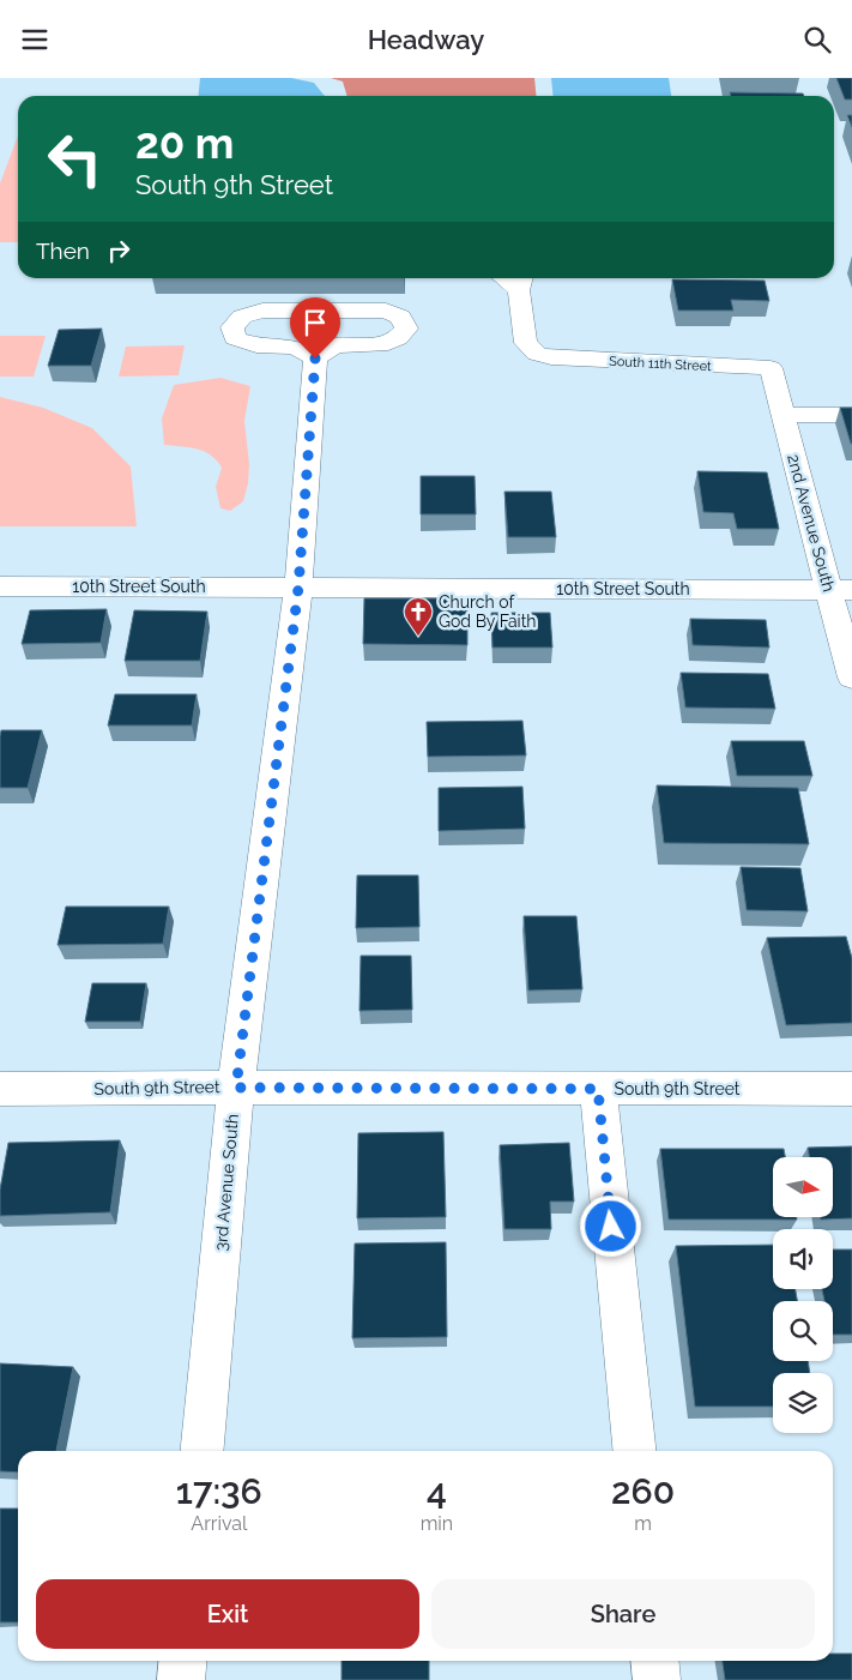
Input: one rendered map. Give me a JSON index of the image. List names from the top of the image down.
{
  "streets": {
    "street": [
      "South 11th Street",
      "2nd Avenue South",
      "10th Street South",
      "South 9th Street",
      "3rd Avenue South"
    ]
  },
  "crossings": [
    ["South 11th Street", "2nd Avenue South"],
    ["2nd Avenue South", "10th Street South"],
    ["10th Street South", "3rd Avenue South"],
    ["South 9th Street", "3rd Avenue South"]
  ],
  "places": {
    "church": ["Church of God By Faith"]
  },
  "north": "right",
  "page": {
    "header": "Headway",
    "turn": ["20 m", "South 9th Street"],
    "then": "Then",
    "eta": [
      "17:36",
      "Arrival",
      "4",
      "min",
      "260",
      "m"
    ],
    "buttons": ["Exit", "Share"]
  }
}
